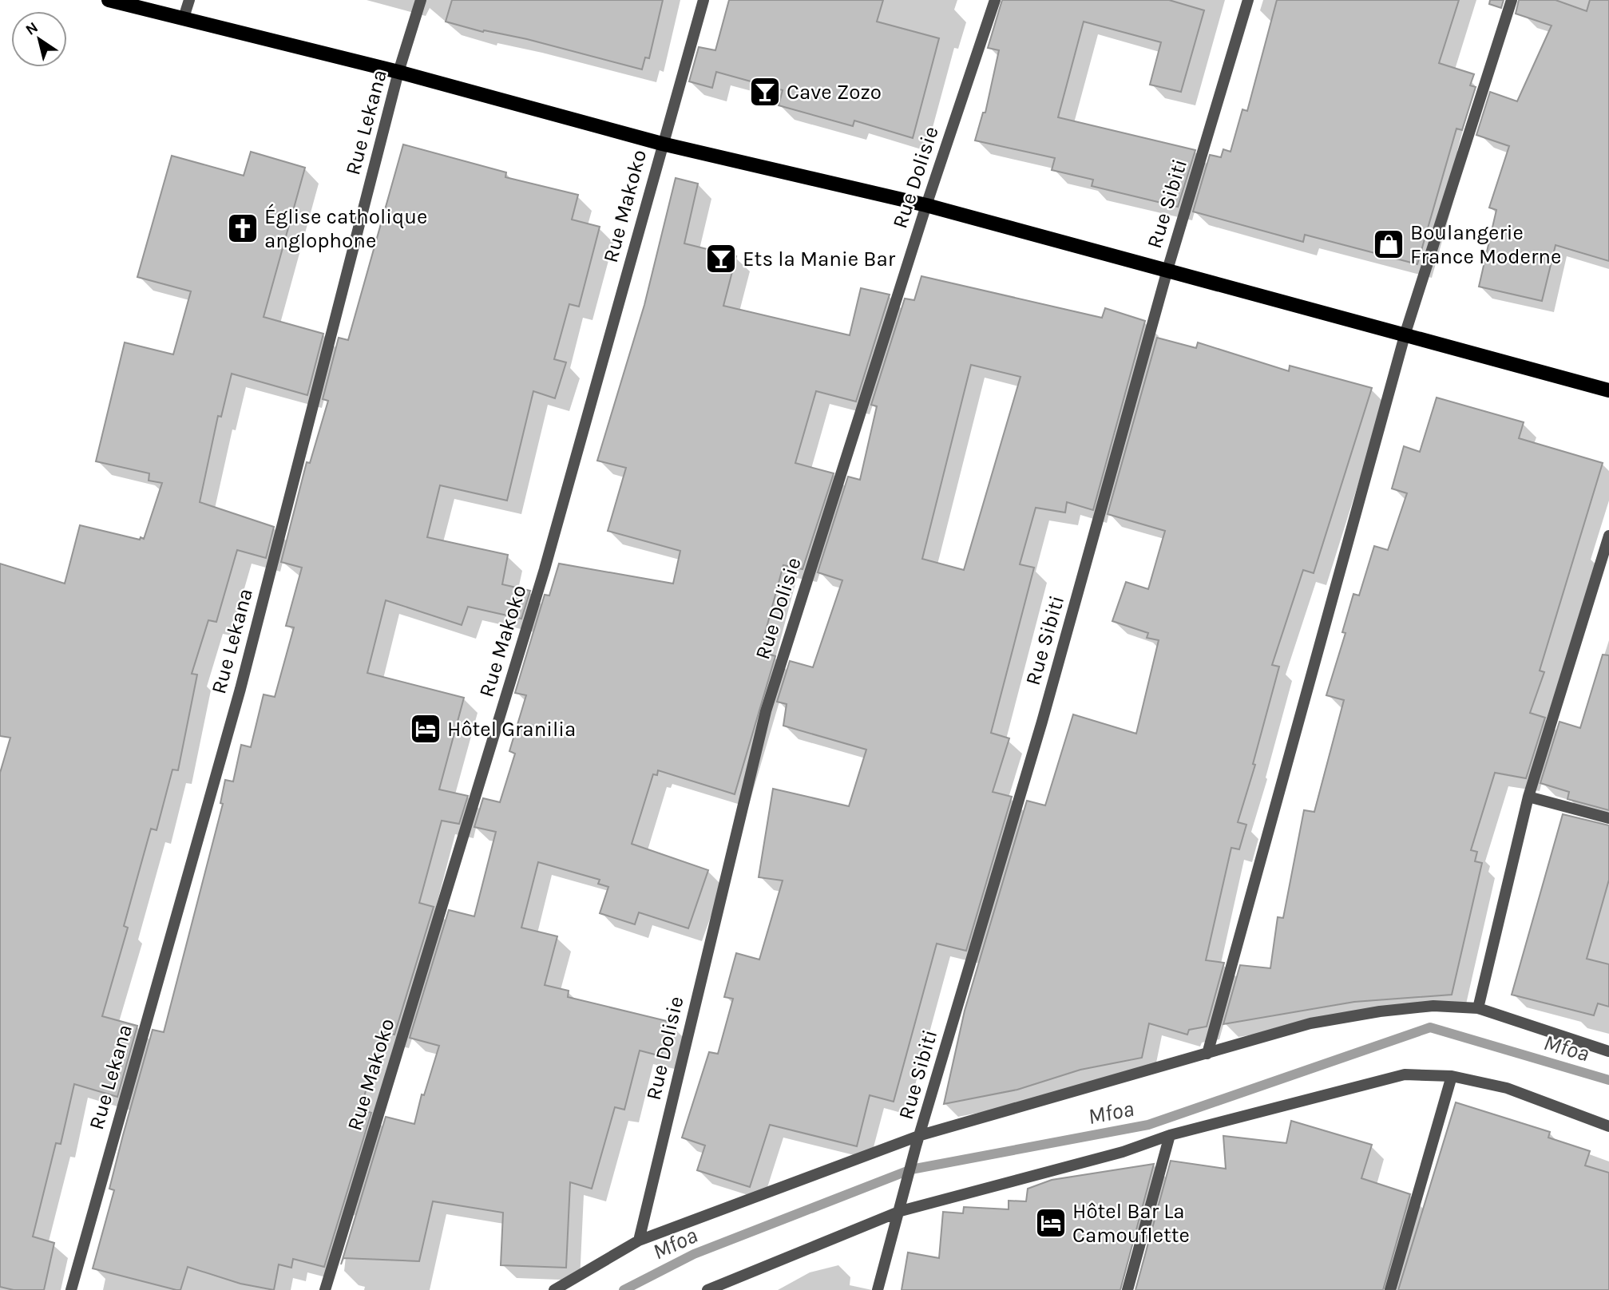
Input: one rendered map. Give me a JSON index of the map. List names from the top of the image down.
{
  "streets": {
    "street": [
      "Rue Lekana",
      "Rue Dolisie",
      "Rue Sibiti",
      "Rue Makoko"
    ]
  },
  "water": ["Mfoa"],
  "places": {
    "bar": ["Cave Zozo", "Ets la Manie Bar"],
    "church": ["Église catholique anglophone"],
    "shop": ["Boulangerie France Moderne"],
    "hotel": ["Hôtel Granilia", "Hôtel Bar La Camouflette"]
  },
  "north": "top left"
}
